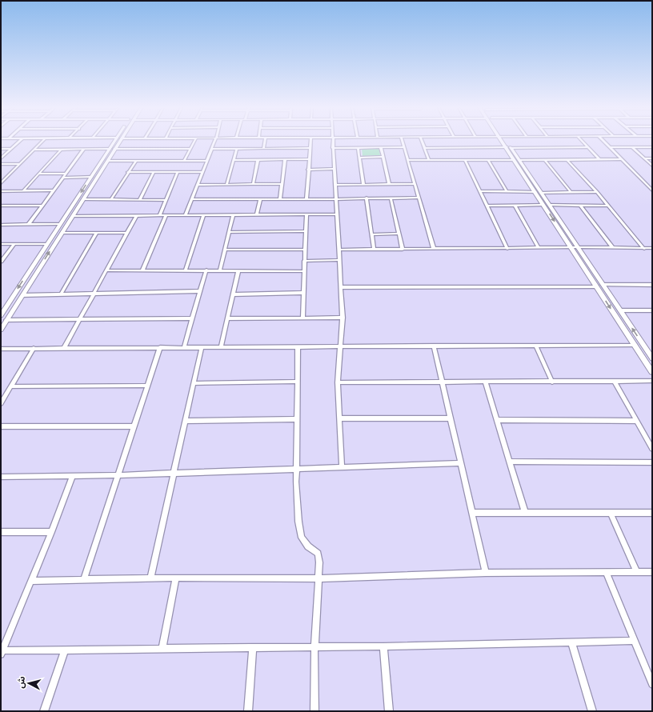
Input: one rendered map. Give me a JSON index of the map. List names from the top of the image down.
{
  "north": "left"
}
